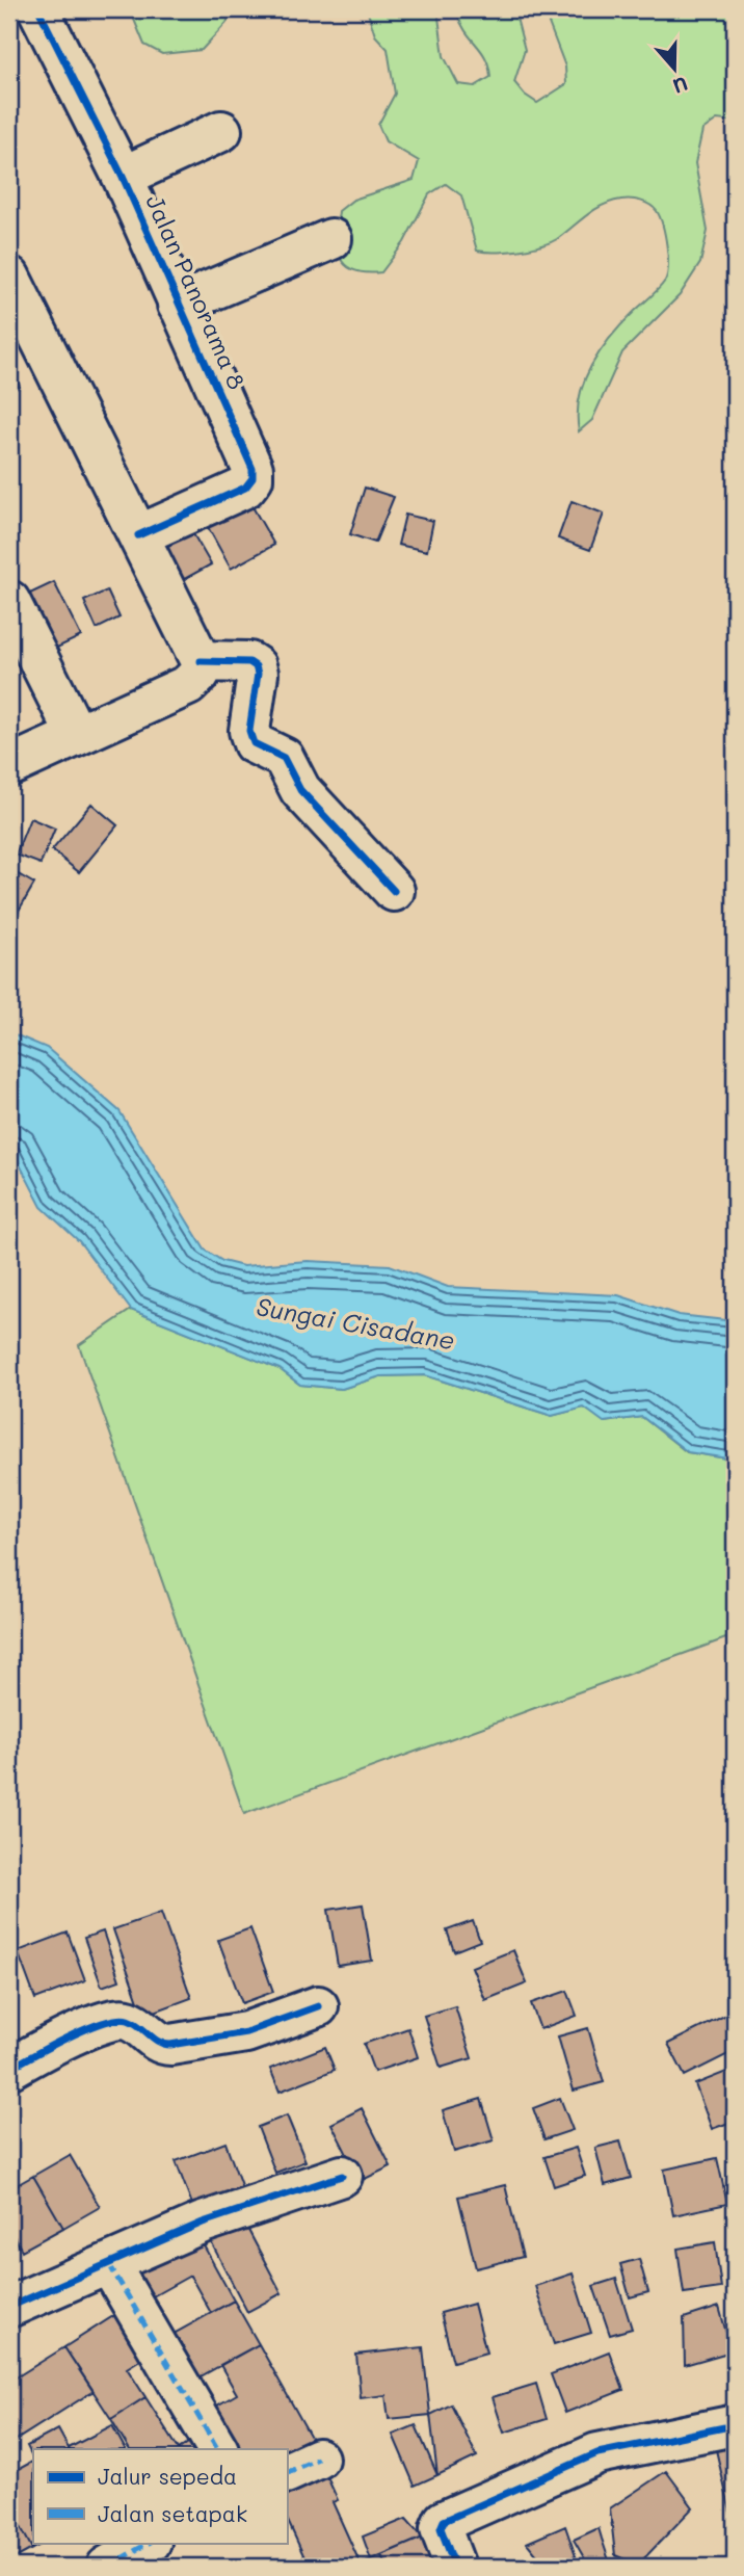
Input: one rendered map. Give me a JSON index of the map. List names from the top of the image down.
{
  "streets": {
    "street": ["Jalan Panorama 8"]
  },
  "water": ["Sungai Cisadane"],
  "legend": ["Jalur sepeda", "Jalan setapak"],
  "north": "bottom"
}
